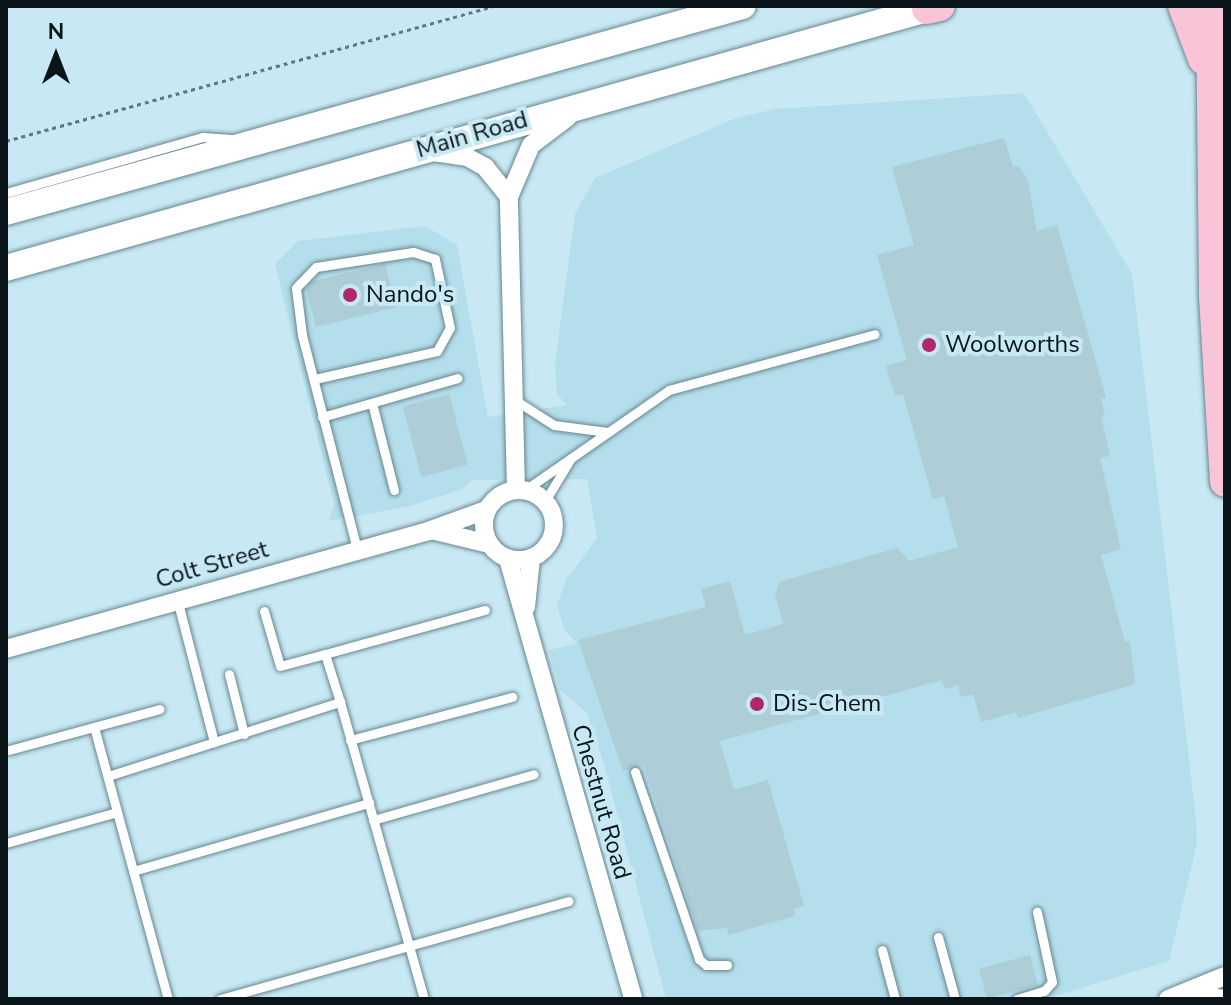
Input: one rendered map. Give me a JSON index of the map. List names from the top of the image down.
{
  "streets": {
    "main road": ["Main Road"],
    "street": ["Colt Street", "Chestnut Road"]
  },
  "crossings": [
    ["Colt Street", "Chestnut Road"]
  ],
  "places": ["Nando's", "Woolworths", "Dis-Chem"],
  "north": "top"
}
